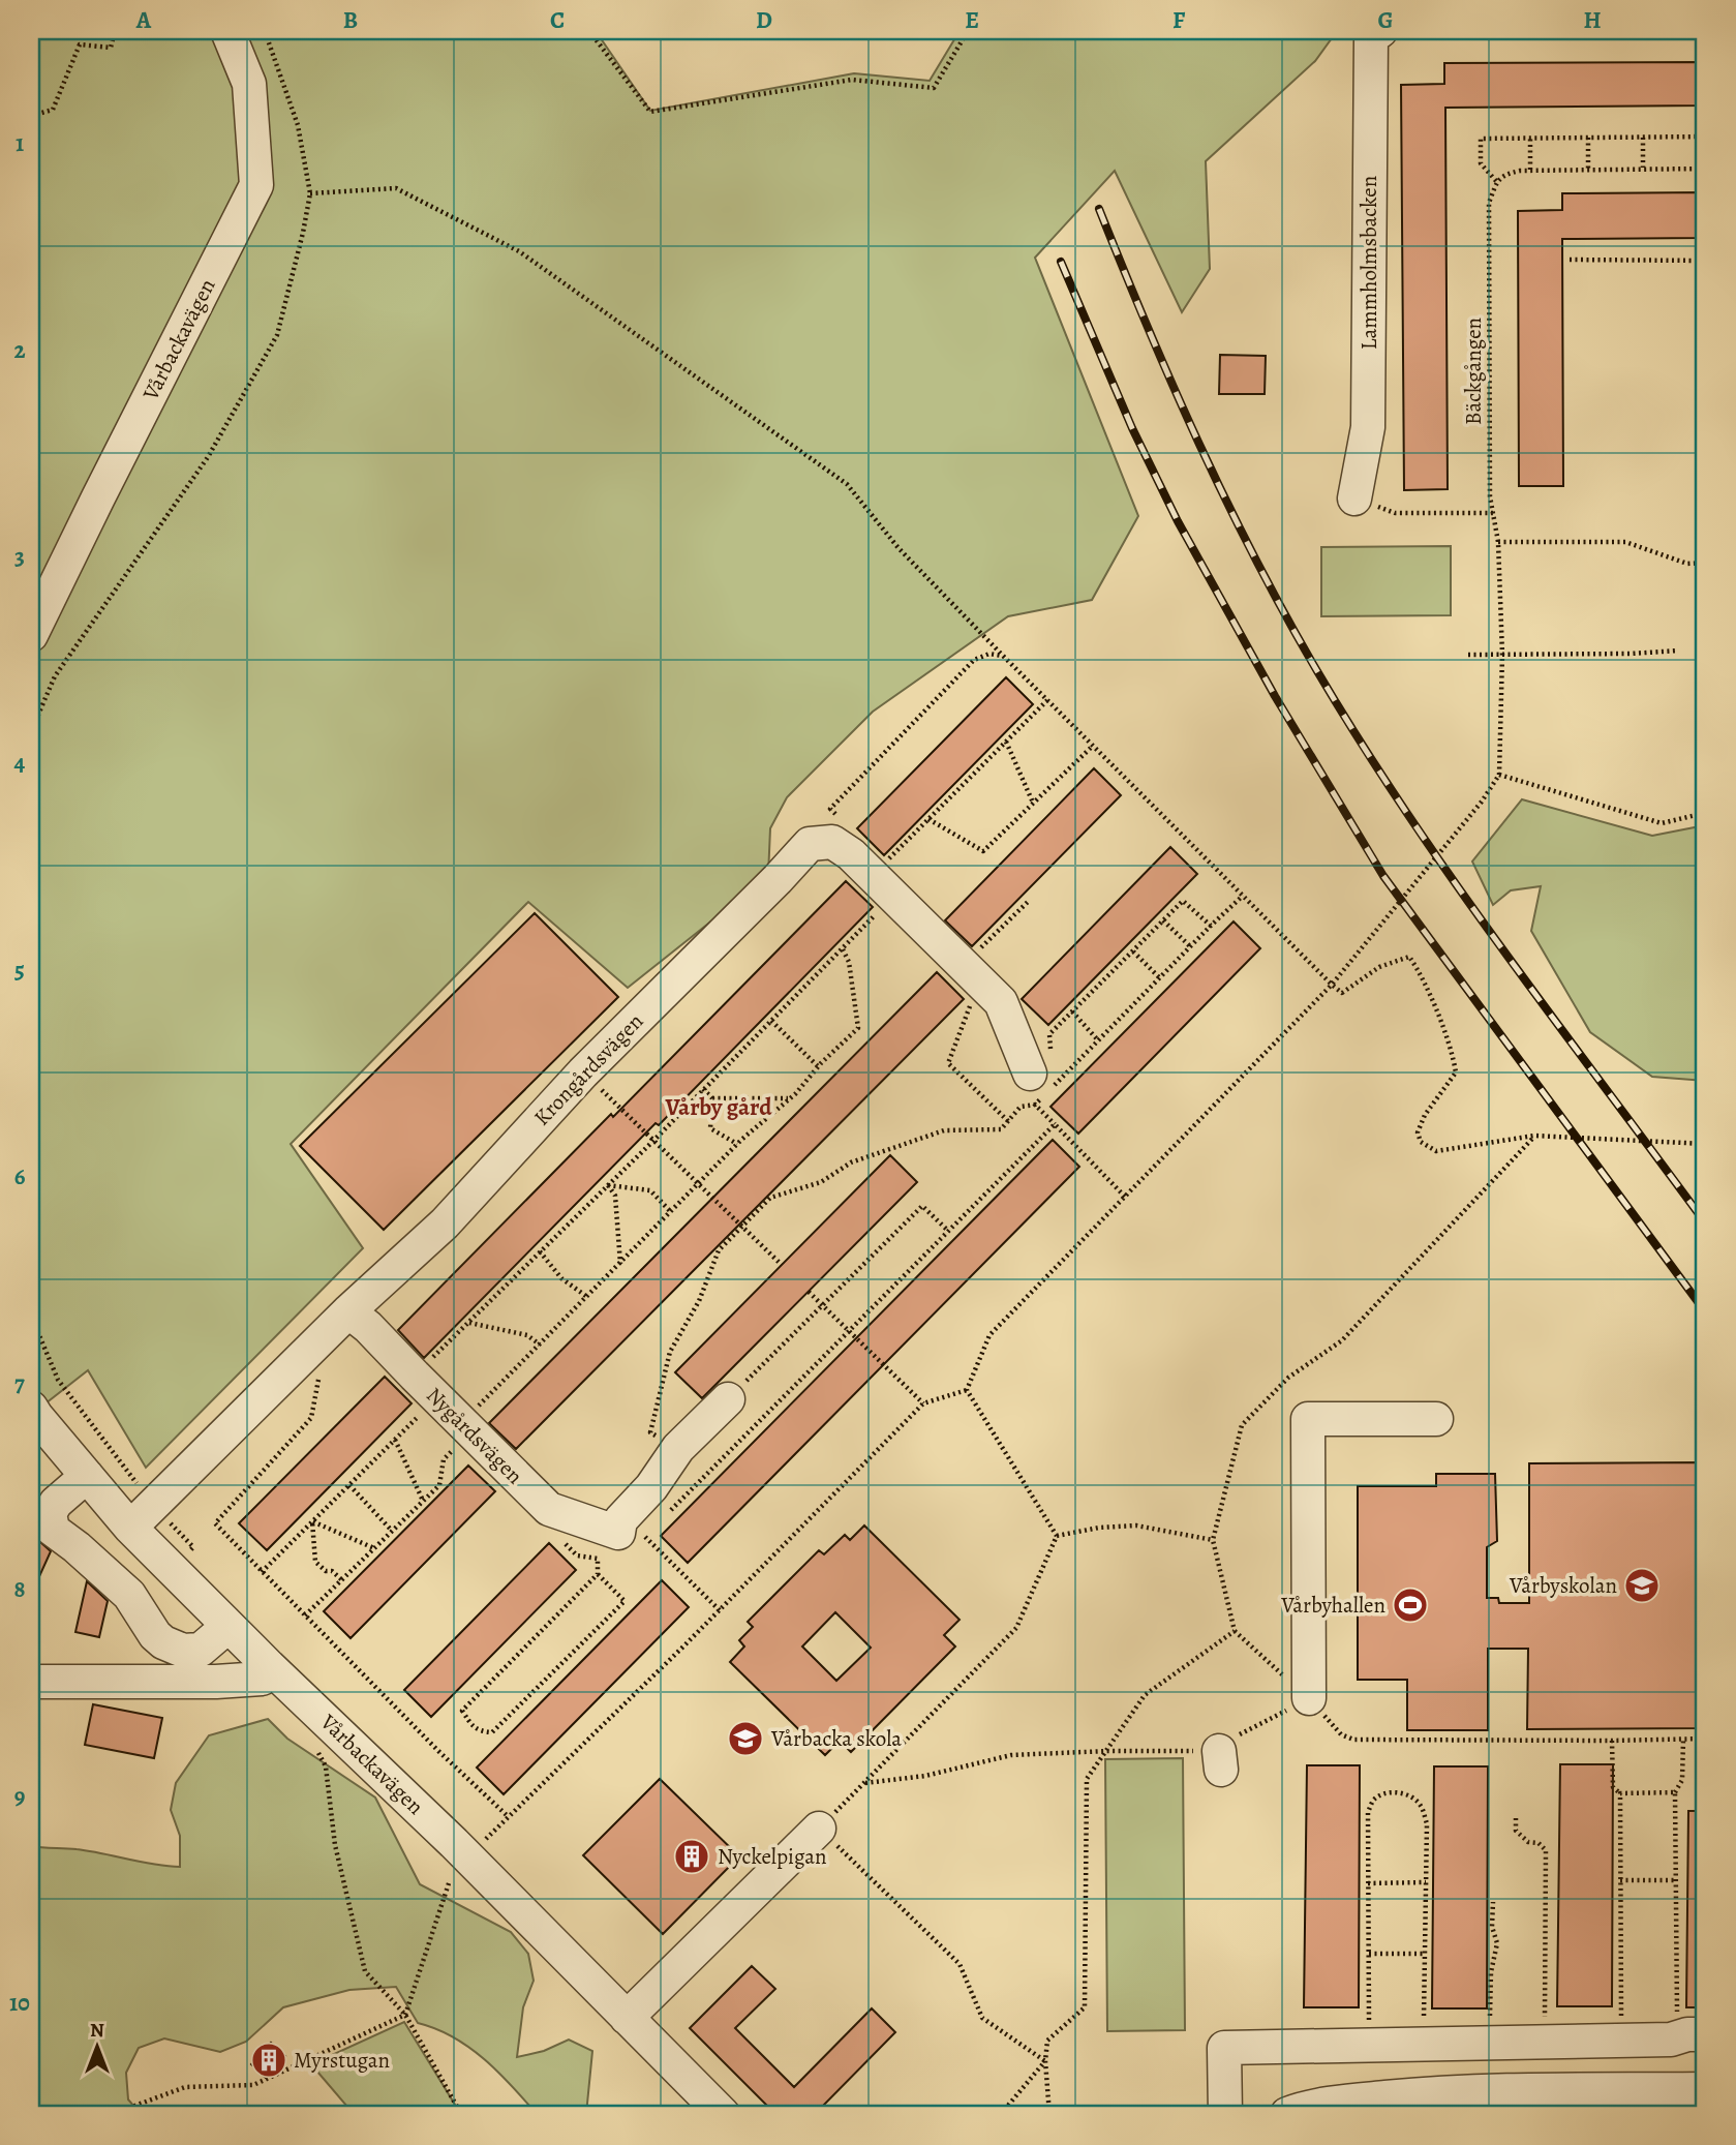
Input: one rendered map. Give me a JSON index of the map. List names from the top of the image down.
{
  "streets": {
    "street": [
      "Lammholmsbacken",
      "Vårbackavägen",
      "Krongårdsvägen",
      "Nygårdsvägen"
    ],
    "path": ["Bäckgången"]
  },
  "crossings": [
    ["Vårbackavägen", "Krongårdsvägen"],
    ["Krongårdsvägen", "Nygårdsvägen"]
  ],
  "districts": ["Vårby gård"],
  "places": {
    "school or university": ["Vårbyskolan", "Vårbacka skola"],
    "sports": ["Vårbyhallen"],
    "building": ["Nyckelpigan", "Myrstugan"]
  },
  "north": "top",
  "grid": {
    "columns": [
      "A",
      "B",
      "C",
      "D",
      "E",
      "F",
      "G",
      "H"
    ],
    "rows": [
      "1",
      "2",
      "3",
      "4",
      "5",
      "6",
      "7",
      "8",
      "9",
      "10"
    ]
  }
}
